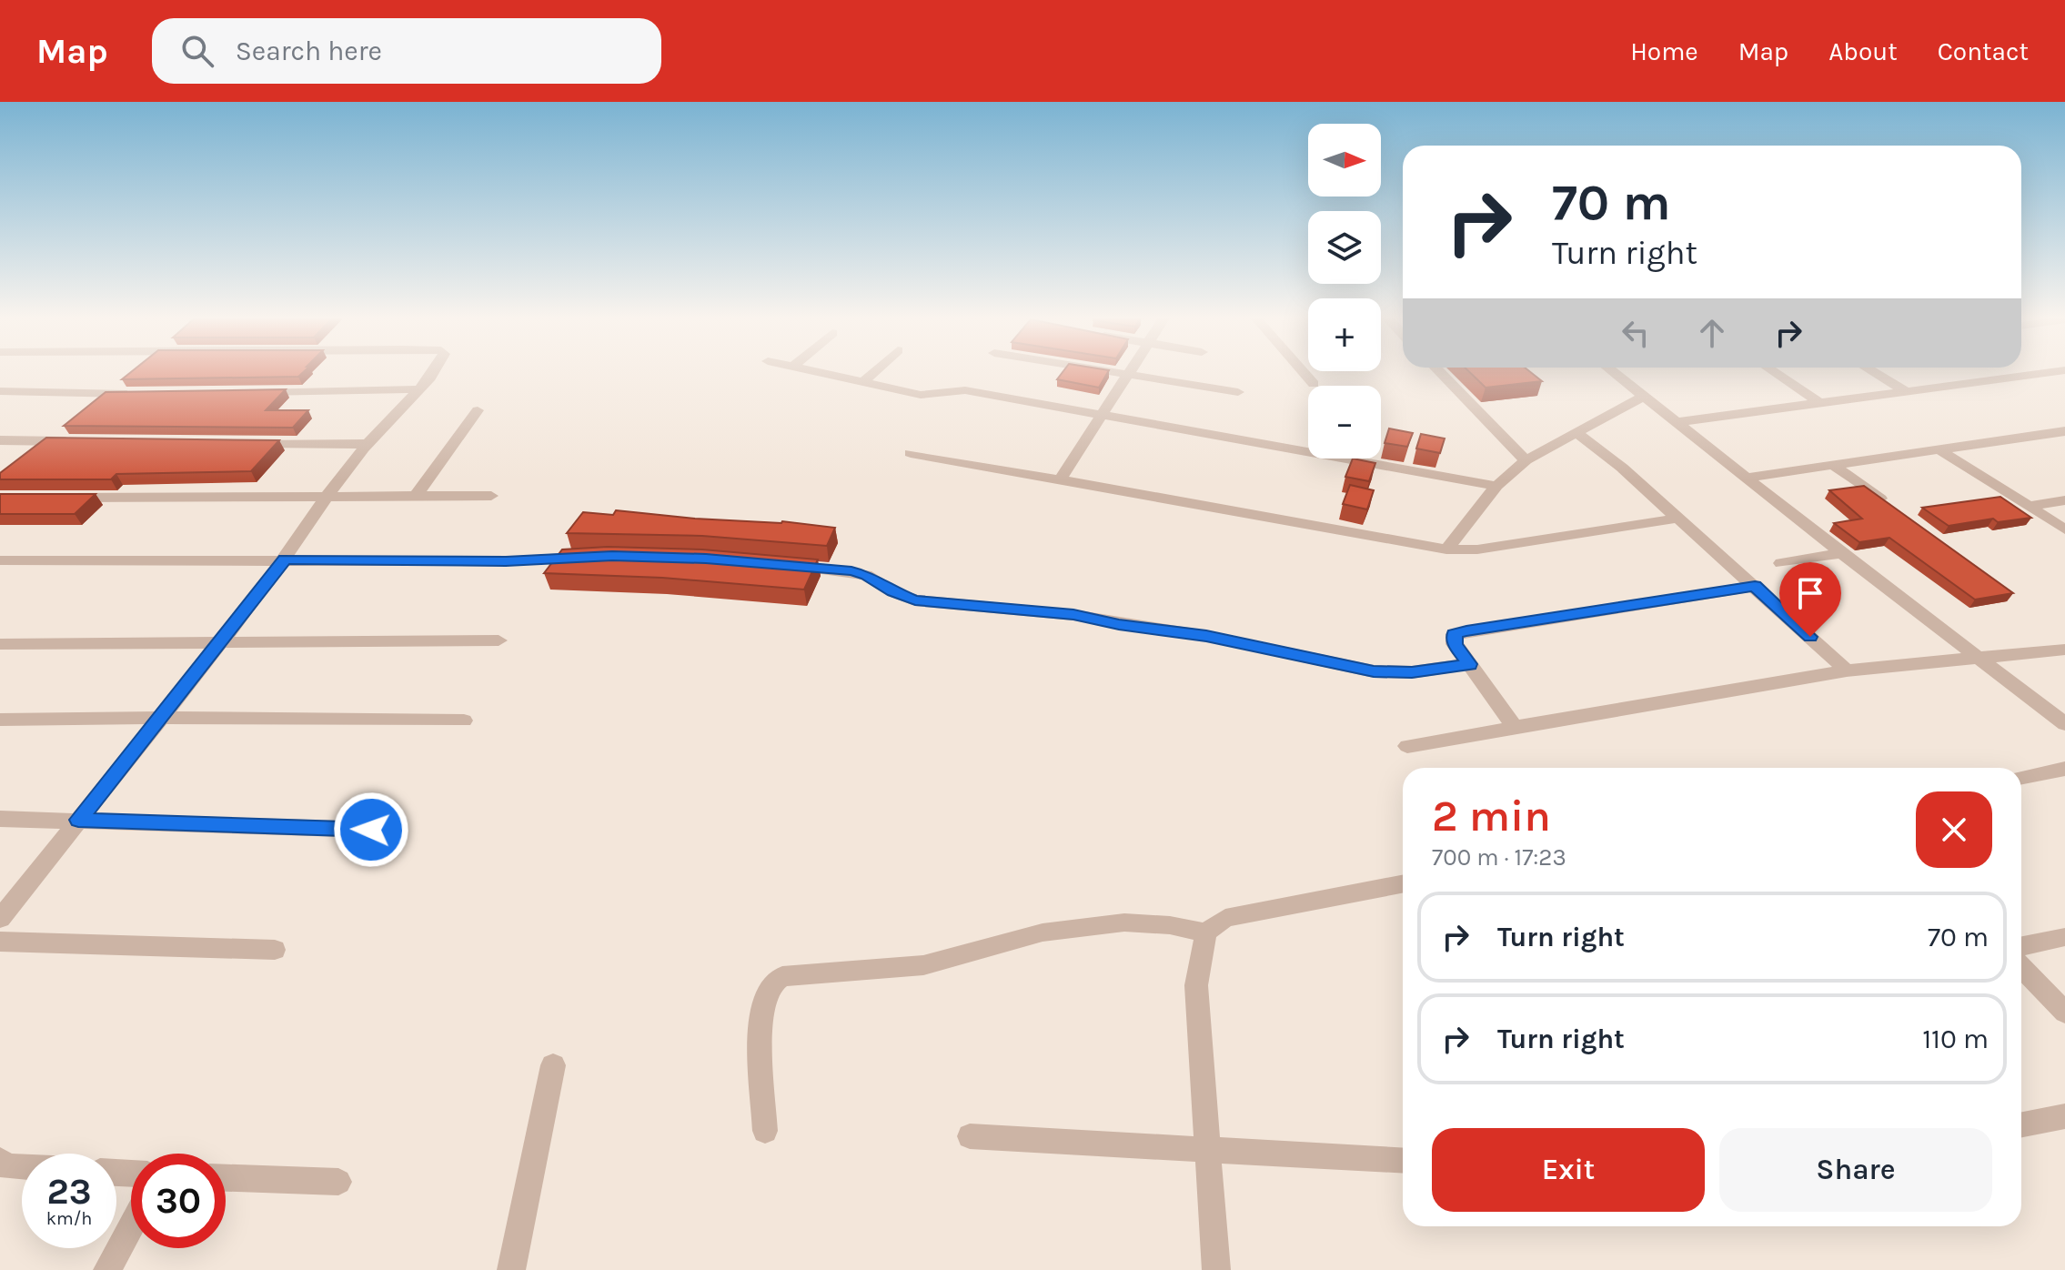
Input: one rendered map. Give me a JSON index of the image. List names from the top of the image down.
{
  "north": "right",
  "page": {
    "header": "Map",
    "search": "Search here",
    "nav": [
      "Home",
      "Map",
      "About",
      "Contact"
    ],
    "map_buttons": ["+", "−"],
    "turn": ["70 m", "Turn right"],
    "heading": ["2 min", "700 m · 17:23"],
    "list": [
      {
        "name": "Turn right",
        "value": "70 m"
      },
      {
        "name": "Turn right",
        "value": "110 m"
      }
    ],
    "buttons": ["Exit", "Share"],
    "speed": "23 km/h",
    "limit": "30"
  }
}
